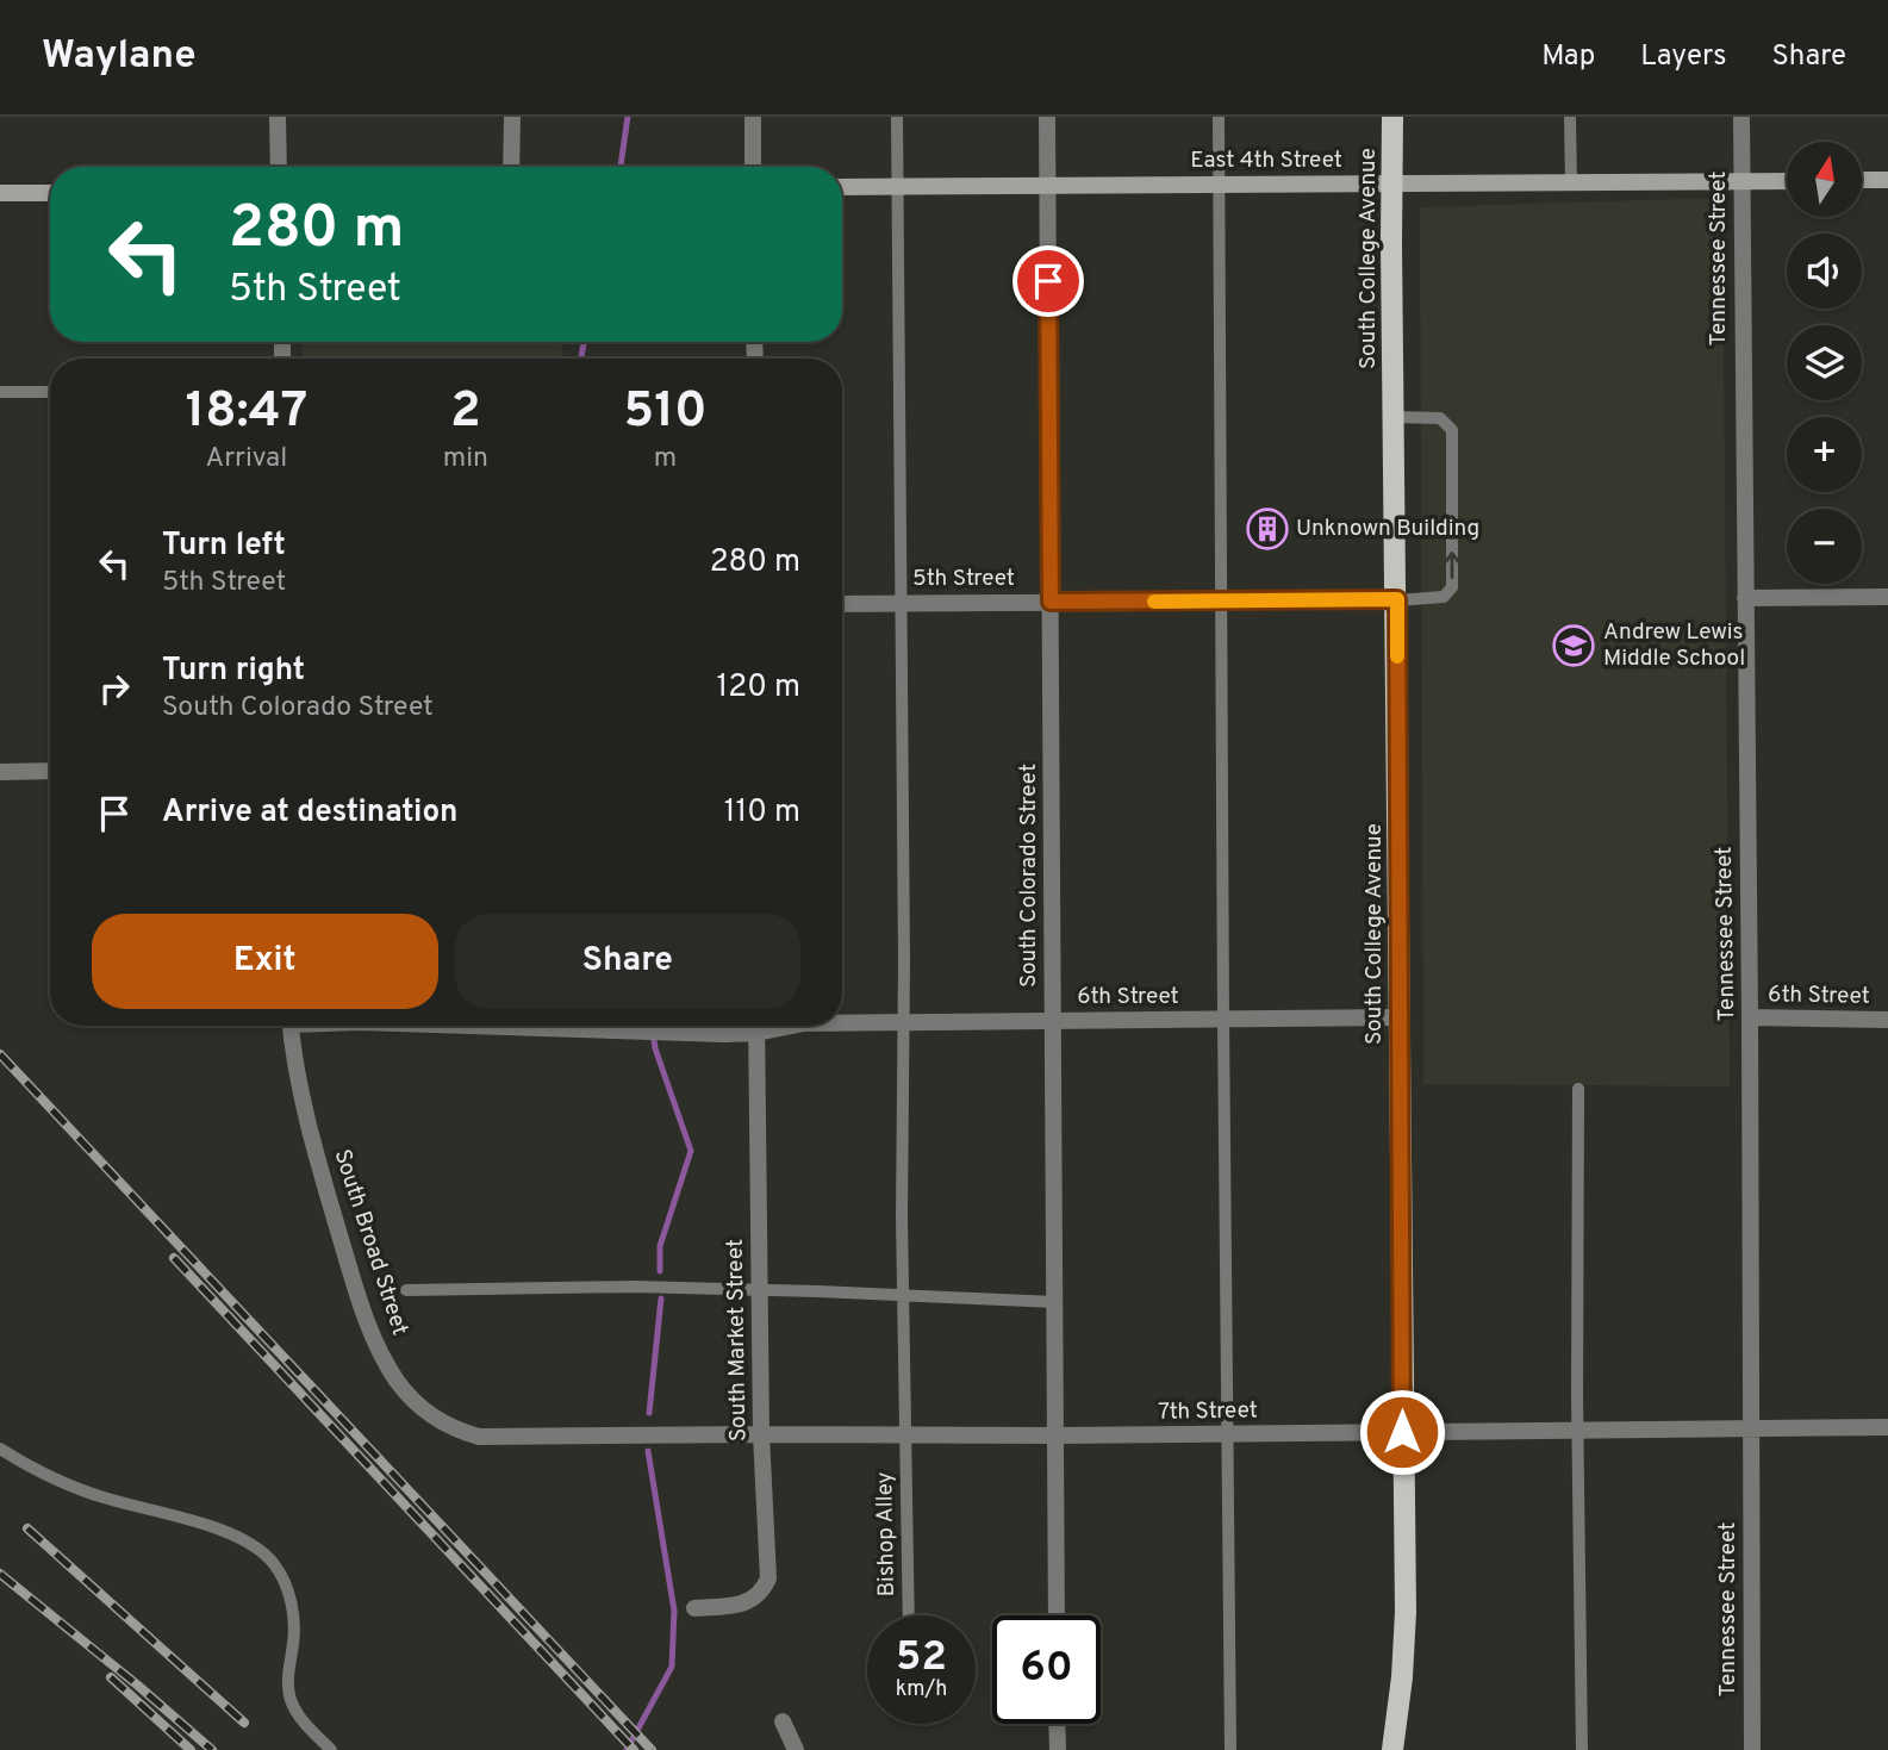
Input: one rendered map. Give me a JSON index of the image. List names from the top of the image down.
{
  "streets": {
    "main road": ["East 4th Street", "South College Avenue"],
    "street": [
      "Tennessee Street",
      "5th Street",
      "South Colorado Street",
      "6th Street",
      "South Broad Street",
      "South Market Street",
      "7th Street"
    ],
    "lane": ["Bishop Alley"]
  },
  "crossings": [
    ["East 4th Street", "South College Avenue"],
    ["East 4th Street", "Tennessee Street"],
    ["East 4th Street", "South Colorado Street"],
    ["East 4th Street", "Bishop Alley"],
    ["South College Avenue", "5th Street"],
    ["South College Avenue", "6th Street"],
    ["South College Avenue", "7th Street"],
    ["Tennessee Street", "6th Street"],
    ["Tennessee Street", "7th Street"],
    ["5th Street", "South Colorado Street"],
    ["5th Street", "Bishop Alley"],
    ["South Colorado Street", "6th Street"],
    ["South Colorado Street", "7th Street"],
    ["6th Street", "Bishop Alley"],
    ["South Broad Street", "7th Street"],
    ["South Market Street", "7th Street"],
    ["7th Street", "Bishop Alley"]
  ],
  "places": {
    "building": ["Unknown Building"],
    "school or university": ["Andrew Lewis Middle School"]
  },
  "north": "top",
  "page": {
    "header": "Waylane",
    "nav": ["Map", "Layers", "Share"],
    "map_buttons": ["+", "−"],
    "turn": ["280 m", "5th Street"],
    "eta": [
      "18:47",
      "Arrival",
      "2",
      "min",
      "510",
      "m"
    ],
    "list": [
      {
        "name": "Turn left",
        "note": "5th Street",
        "value": "280 m"
      },
      {
        "name": "Turn right",
        "note": "South Colorado Street",
        "value": "120 m"
      },
      {
        "name": "Arrive at destination",
        "value": "110 m"
      }
    ],
    "buttons": ["Exit", "Share"],
    "speed": "52 km/h",
    "limit": "60"
  }
}
